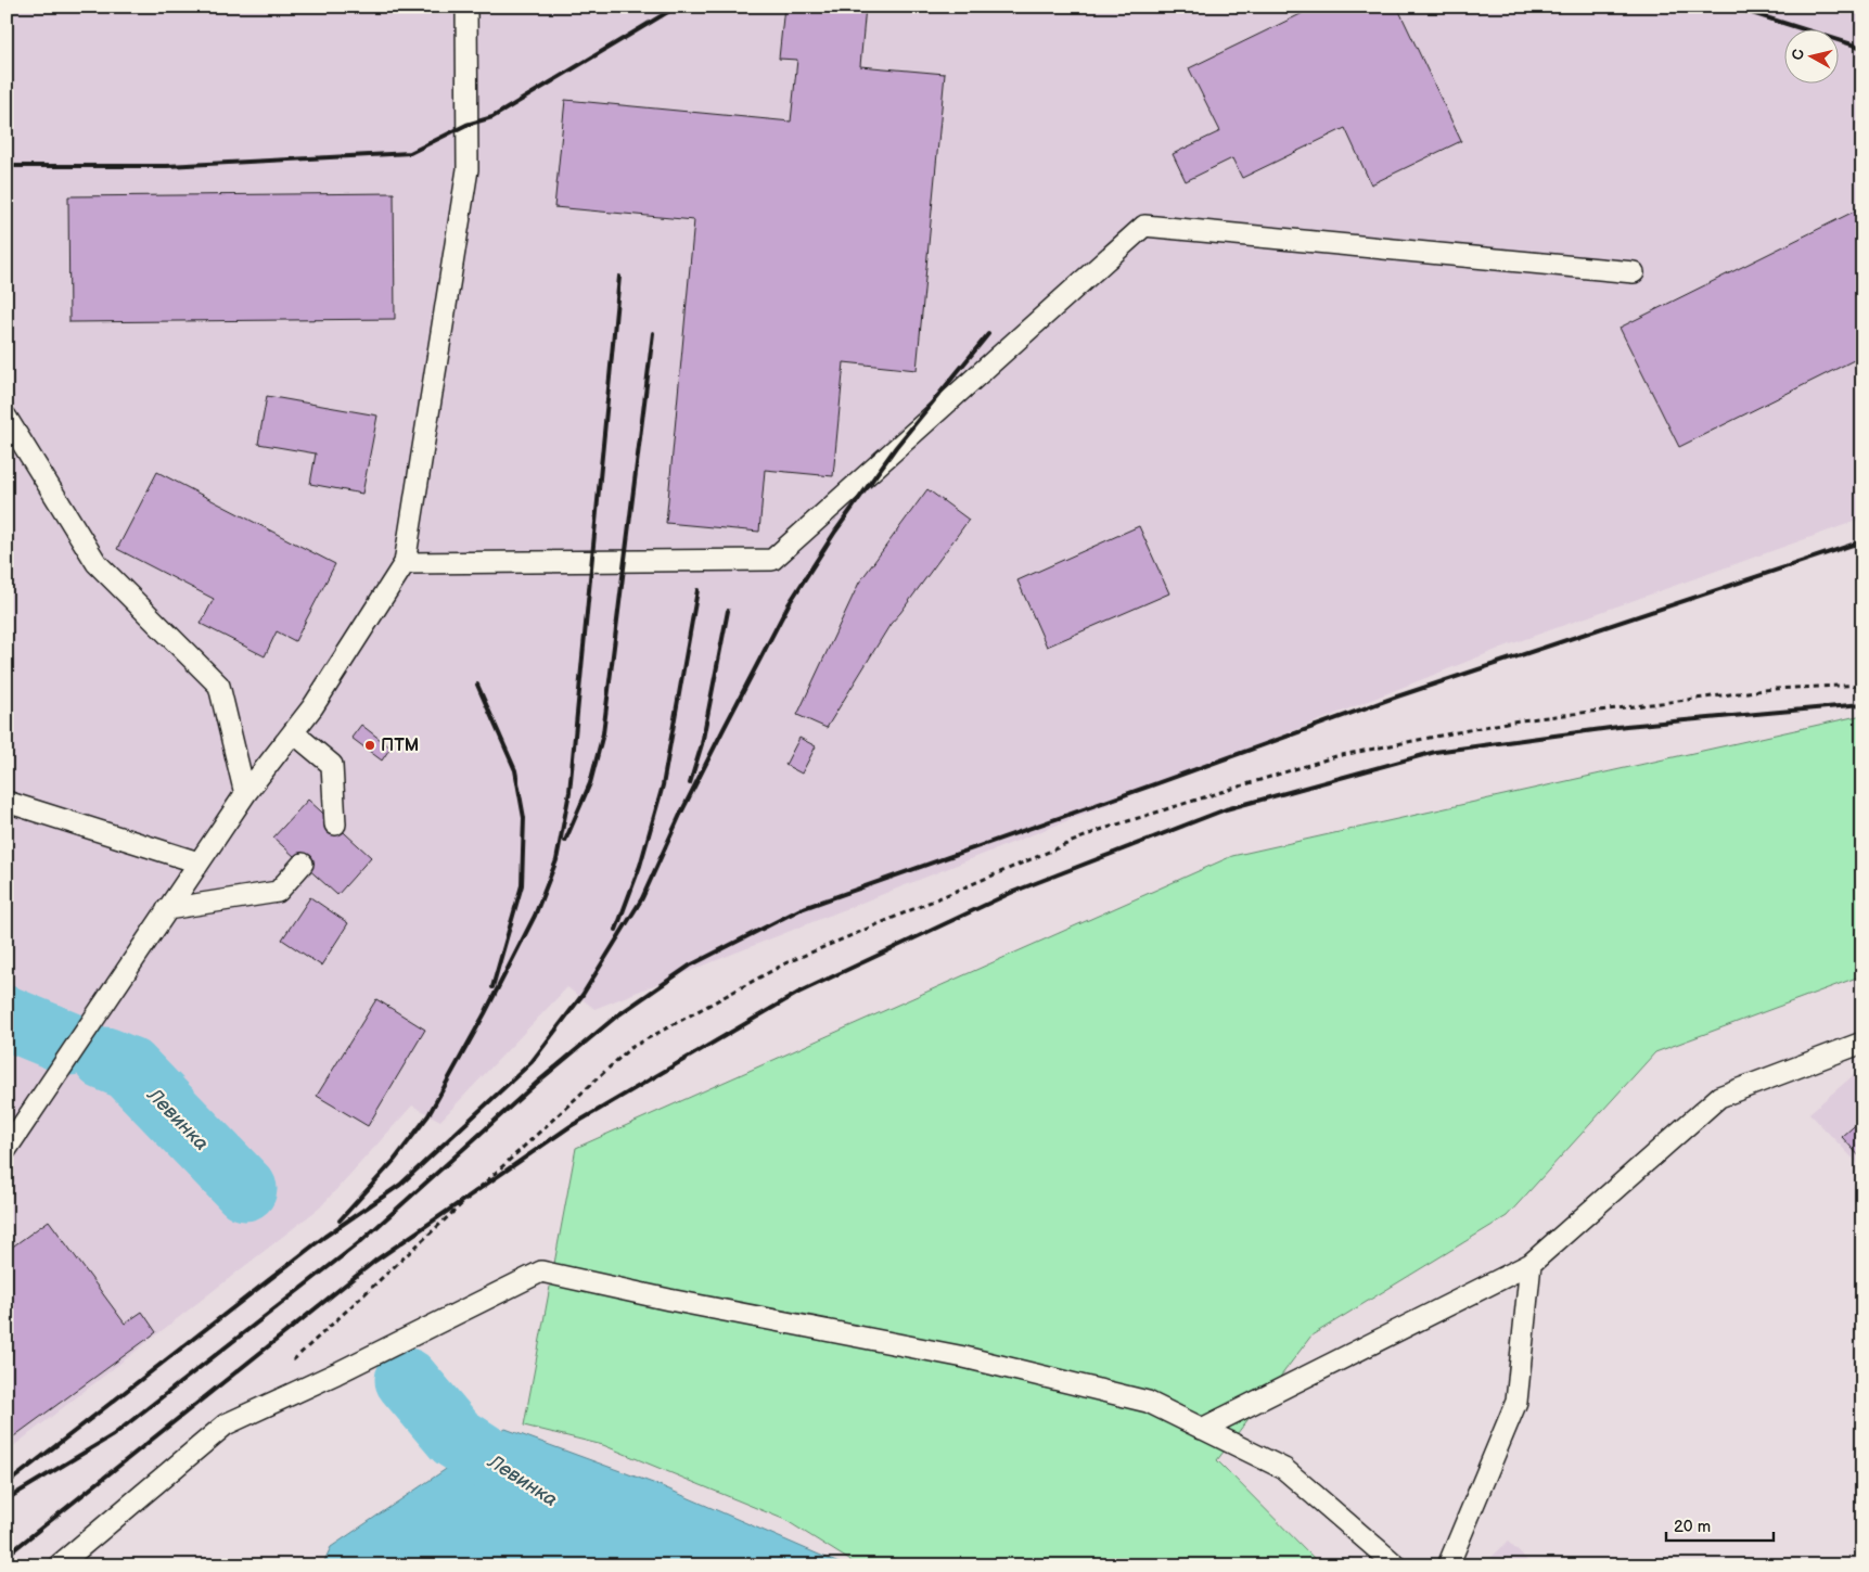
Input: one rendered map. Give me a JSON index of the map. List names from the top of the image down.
{
  "water": ["Левинка"],
  "places": ["ПТМ"],
  "scale_bar": "20 m",
  "north": "left"
}
